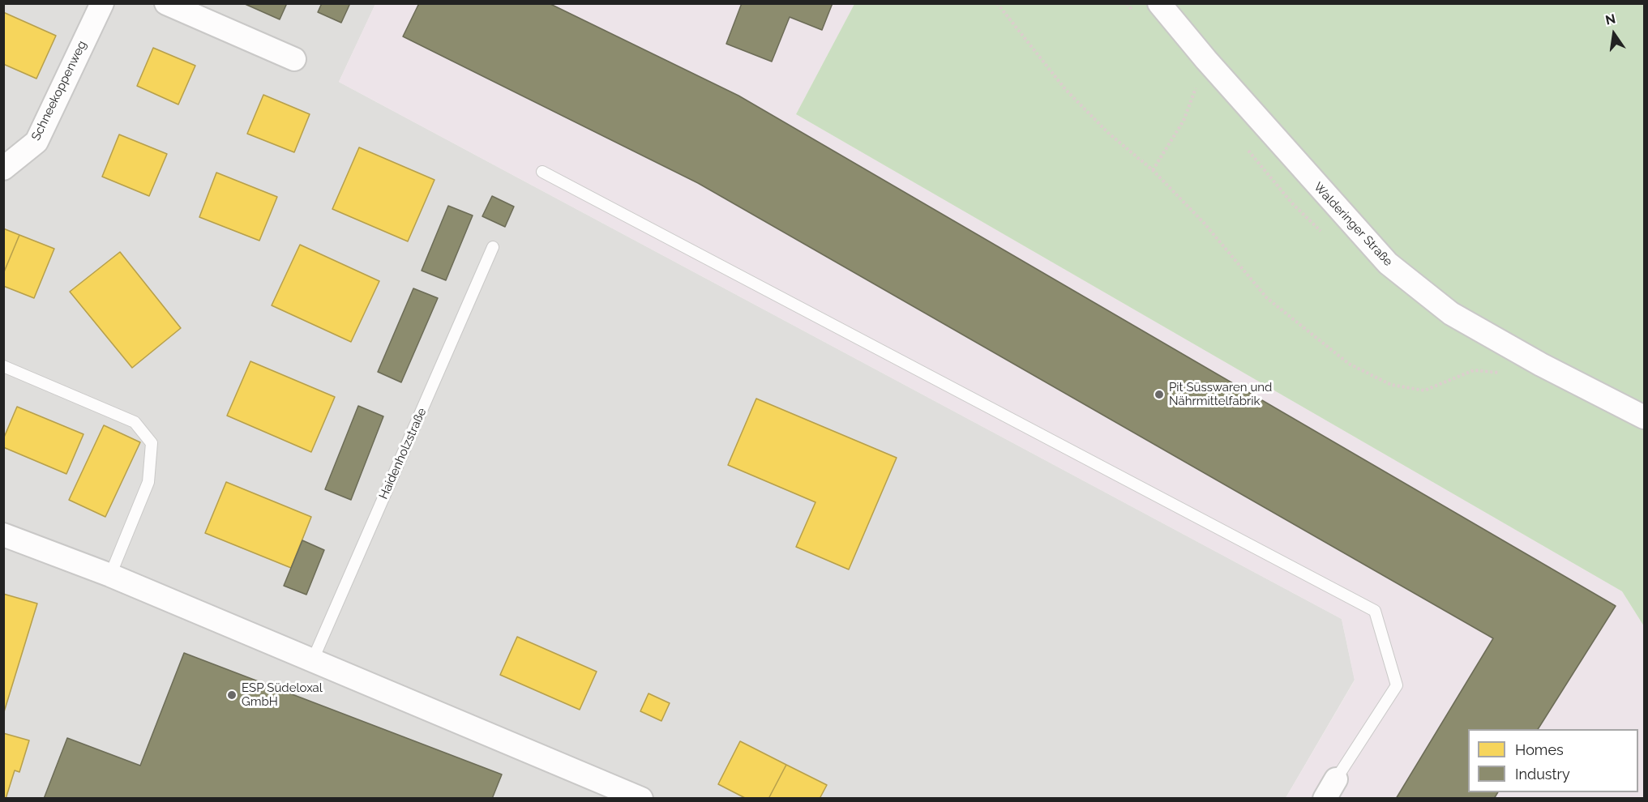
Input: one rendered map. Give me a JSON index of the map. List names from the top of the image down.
{
  "streets": {
    "street": ["Schneekoppenweg", "Walderinger Straße"],
    "lane": ["Haidenholzstraße"]
  },
  "places": ["Pit Süsswaren und Nährmittelfabrik", "ESP Südeloxal GmbH"],
  "legend": ["Homes", "Industry"],
  "north": "top"
}
